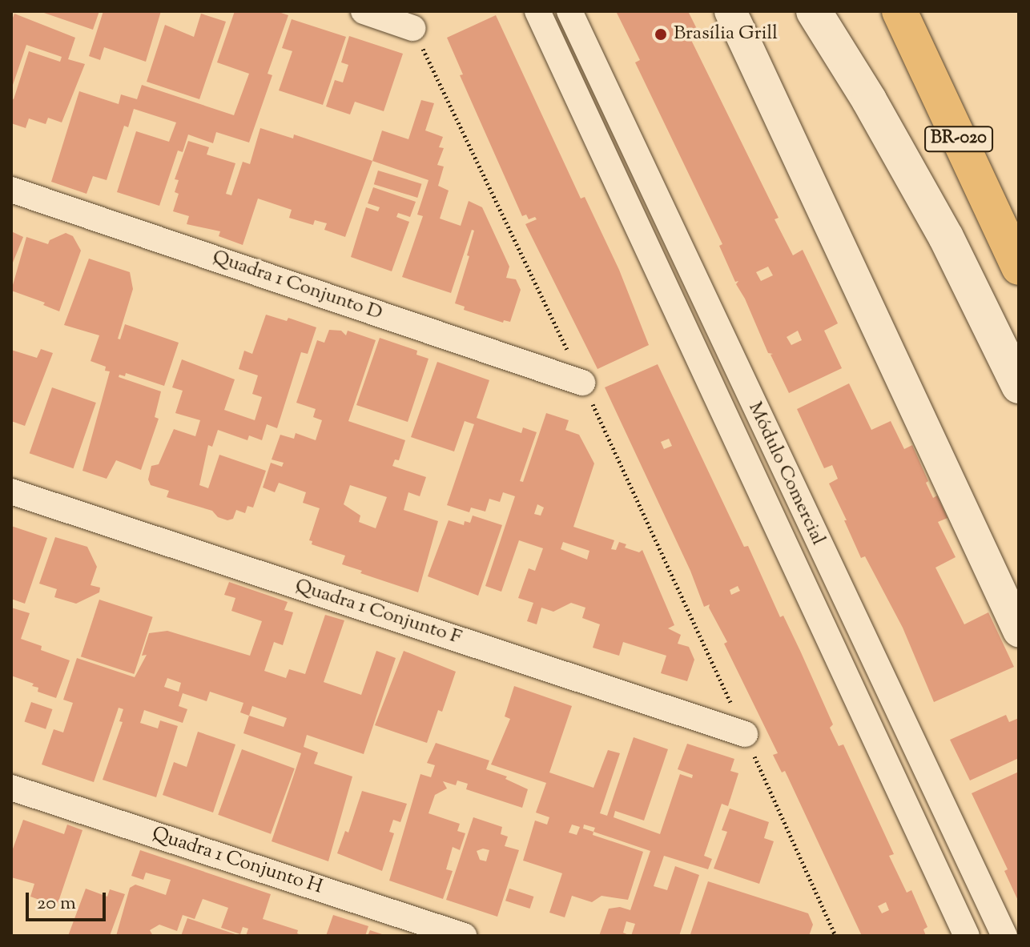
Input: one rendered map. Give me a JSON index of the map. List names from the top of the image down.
{
  "streets": {
    "highway": ["BR-020"],
    "street": [
      "Quadra 1 Conjunto D",
      "Módulo Comercial",
      "Quadra 1 Conjunto F",
      "Quadra 1 Conjunto H"
    ]
  },
  "places": ["Brasília Grill"],
  "scale_bar": "20 m"
}
